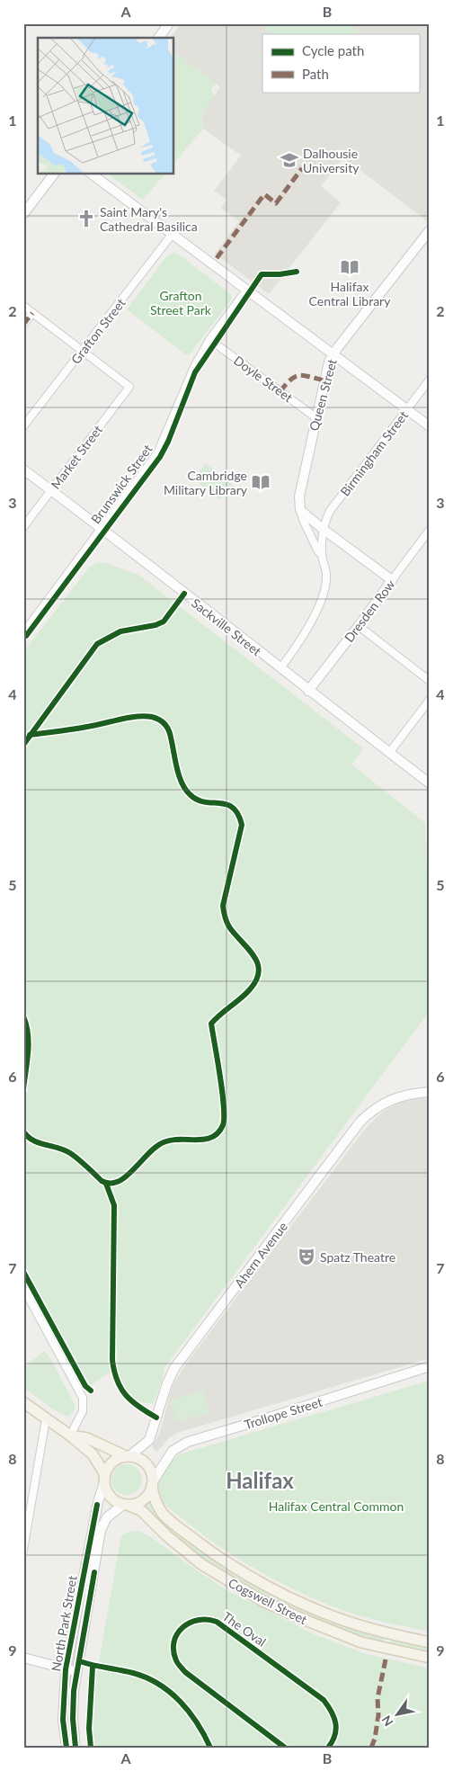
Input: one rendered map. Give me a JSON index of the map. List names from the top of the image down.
{
  "streets": {
    "main road": ["Cogswell Street"],
    "street": [
      "Grafton Street",
      "Doyle Street",
      "Queen Street",
      "Birmingham Street",
      "Market Street",
      "Brunswick Street",
      "Dresden Row",
      "Sackville Street",
      "Ahern Avenue",
      "Trollope Street",
      "North Park Street"
    ],
    "cycle path": ["The Oval"]
  },
  "crossings": [
    ["Grafton Street", "Market Street"],
    ["Doyle Street", "Queen Street"],
    ["Doyle Street", "Brunswick Street"],
    ["Queen Street", "Birmingham Street"],
    ["Queen Street", "Sackville Street"],
    ["Market Street", "Sackville Street"],
    ["Brunswick Street", "Sackville Street"],
    ["Dresden Row", "Sackville Street"],
    ["Ahern Avenue", "Trollope Street"],
    ["Ahern Avenue", "Cogswell Street"],
    ["Ahern Avenue", "North Park Street"],
    ["Trollope Street", "Cogswell Street"],
    ["Trollope Street", "North Park Street"],
    ["Cogswell Street", "North Park Street"]
  ],
  "districts": ["Halifax"],
  "parks": ["Grafton Street Park", "Halifax Central Common"],
  "places": {
    "school or university": ["Dalhousie University"],
    "church": ["Saint Mary's Cathedral Basilica"],
    "library": ["Halifax Central Library", "Cambridge Military Library"],
    "theatre": ["Spatz Theatre"]
  },
  "legend": ["Cycle path", "Path"],
  "north": "bottom left",
  "grid": {
    "columns": ["A", "B"],
    "rows": [
      "1",
      "2",
      "3",
      "4",
      "5",
      "6",
      "7",
      "8",
      "9"
    ]
  }
}
